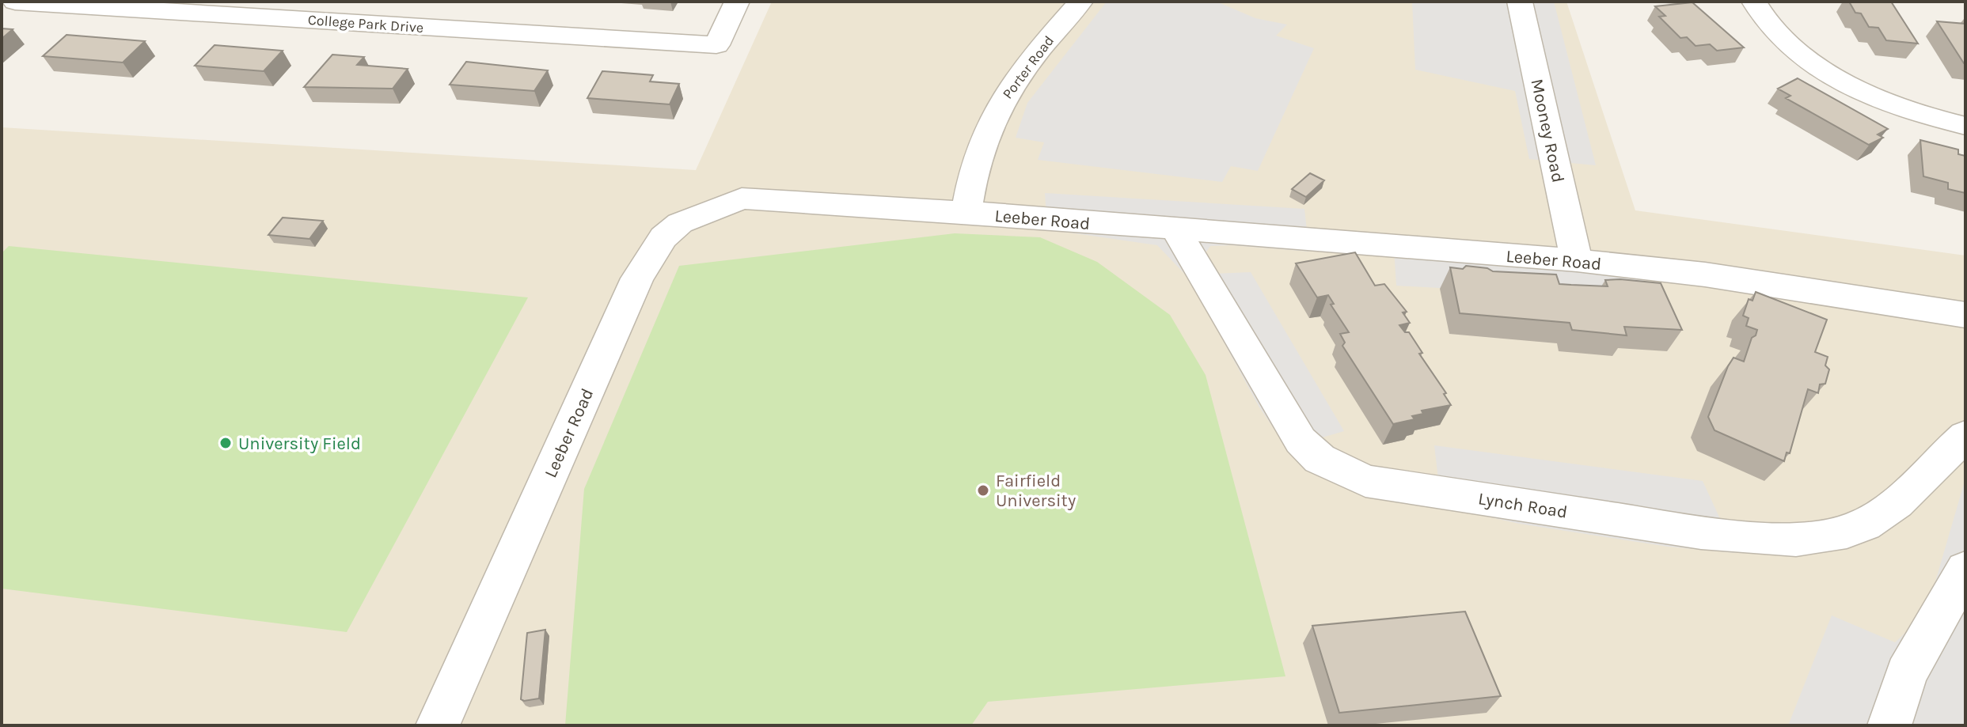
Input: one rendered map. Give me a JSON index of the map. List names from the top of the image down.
{
  "streets": {
    "street": [
      "College Park Drive",
      "Porter Road",
      "Mooney Road",
      "Leeber Road",
      "Lynch Road"
    ]
  },
  "crossings": [
    ["Porter Road", "Leeber Road"],
    ["Mooney Road", "Leeber Road"],
    ["Leeber Road", "Lynch Road"]
  ],
  "places": ["University Field", "Fairfield University"]
}
